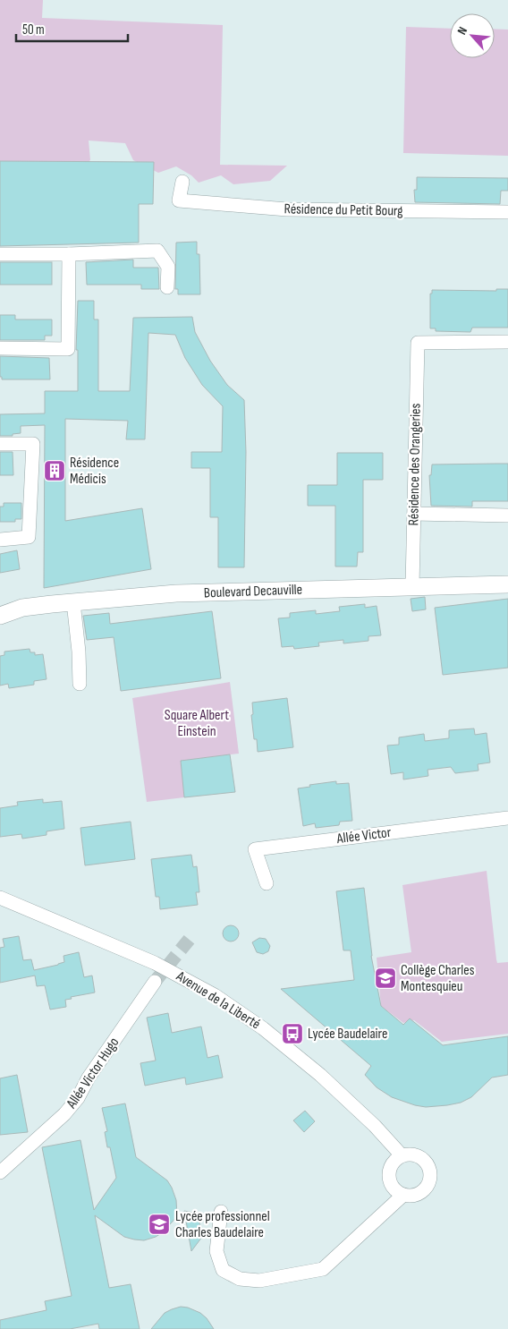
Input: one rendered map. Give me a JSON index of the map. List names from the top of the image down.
{
  "streets": {
    "street": [
      "Résidence du Petit Bourg",
      "Résidence des Orangeries",
      "Boulevard Decauville",
      "Allée Victor",
      "Avenue de la Liberté",
      "Allée Victor Hugo"
    ]
  },
  "crossings": [
    ["Résidence des Orangeries", "Boulevard Decauville"]
  ],
  "parks": ["Square Albert Einstein"],
  "places": {
    "building": ["Résidence Médicis"],
    "school or university": ["Collège Charles Montesquieu", "Lycée professionnel Charles Baudelaire"],
    "bus stop": ["Lycée Baudelaire"]
  },
  "scale_bar": "50 m",
  "north": "top left"
}
